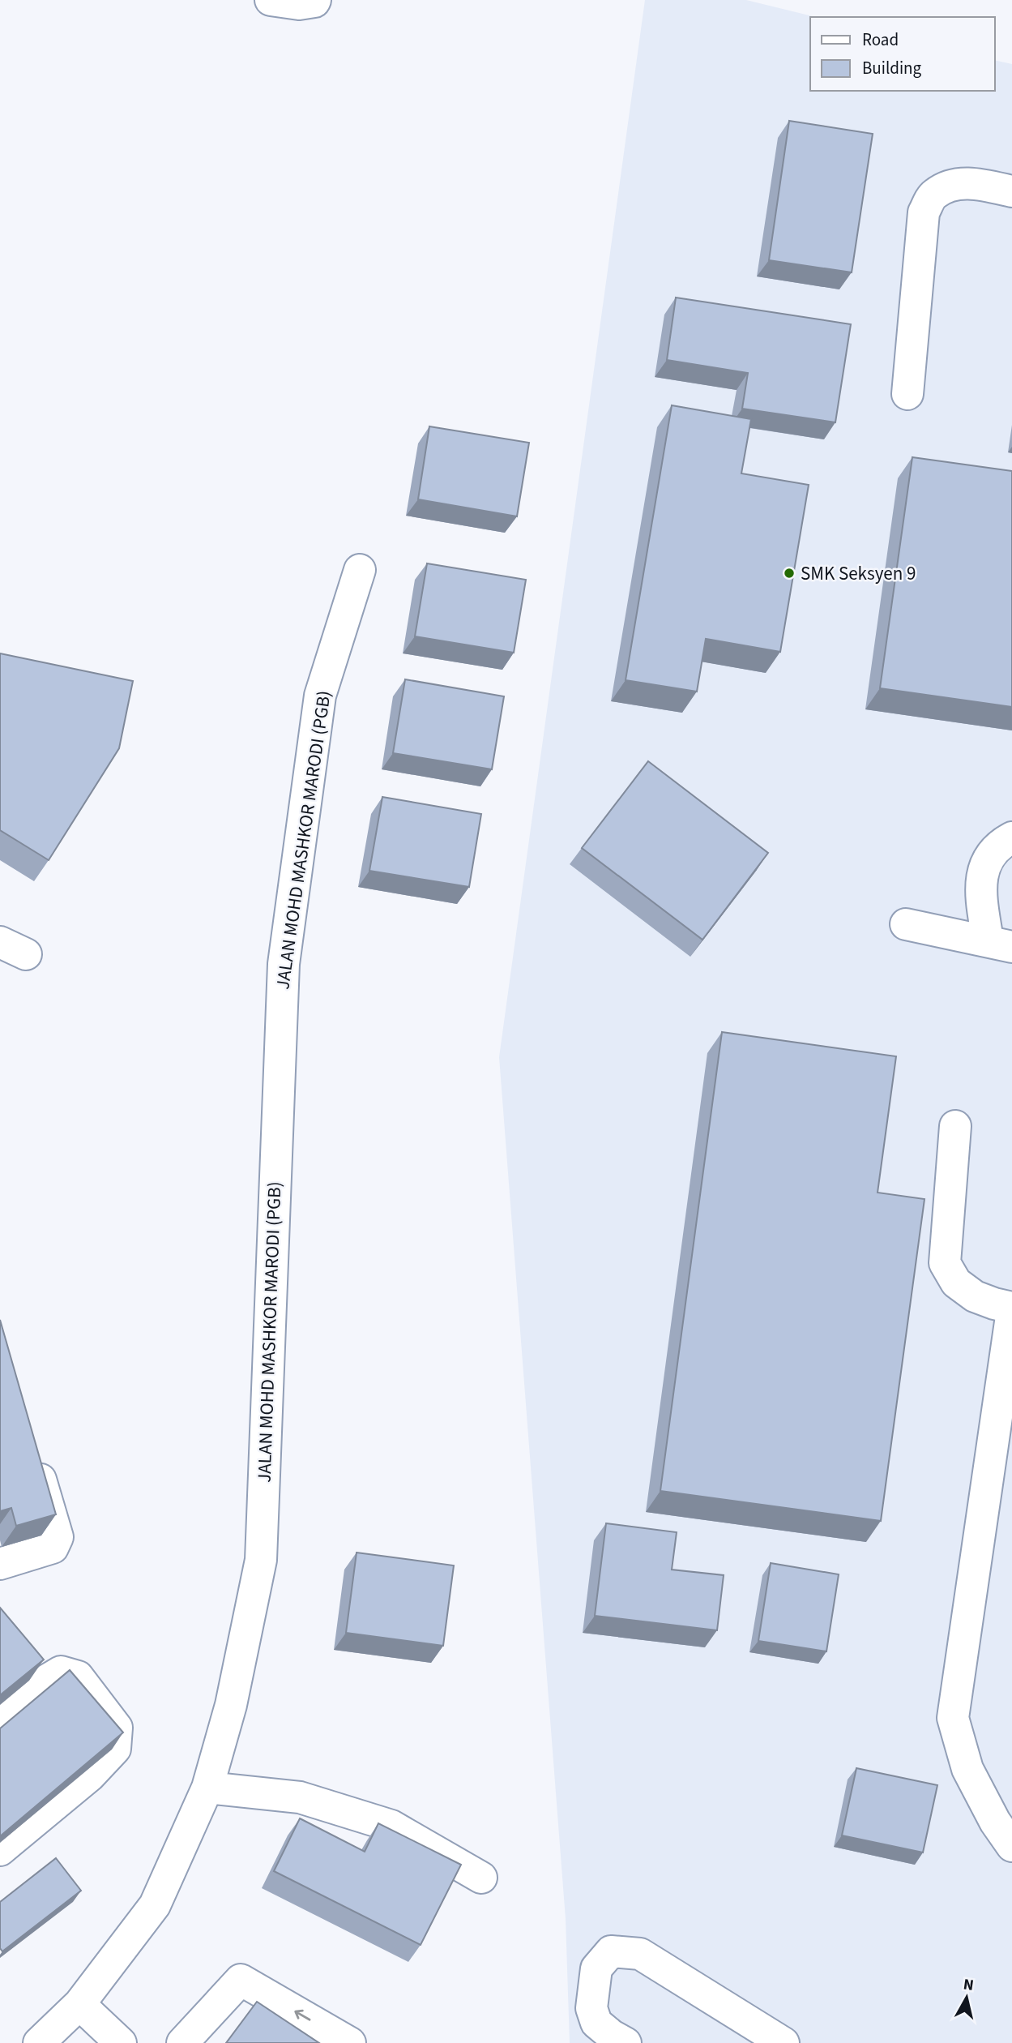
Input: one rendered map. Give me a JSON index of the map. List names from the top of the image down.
{
  "streets": {
    "lane": ["JALAN MOHD MASHKOR MARODI (PGB)"]
  },
  "places": ["SMK Seksyen 9"],
  "legend": ["Road", "Building"],
  "north": "top"
}
